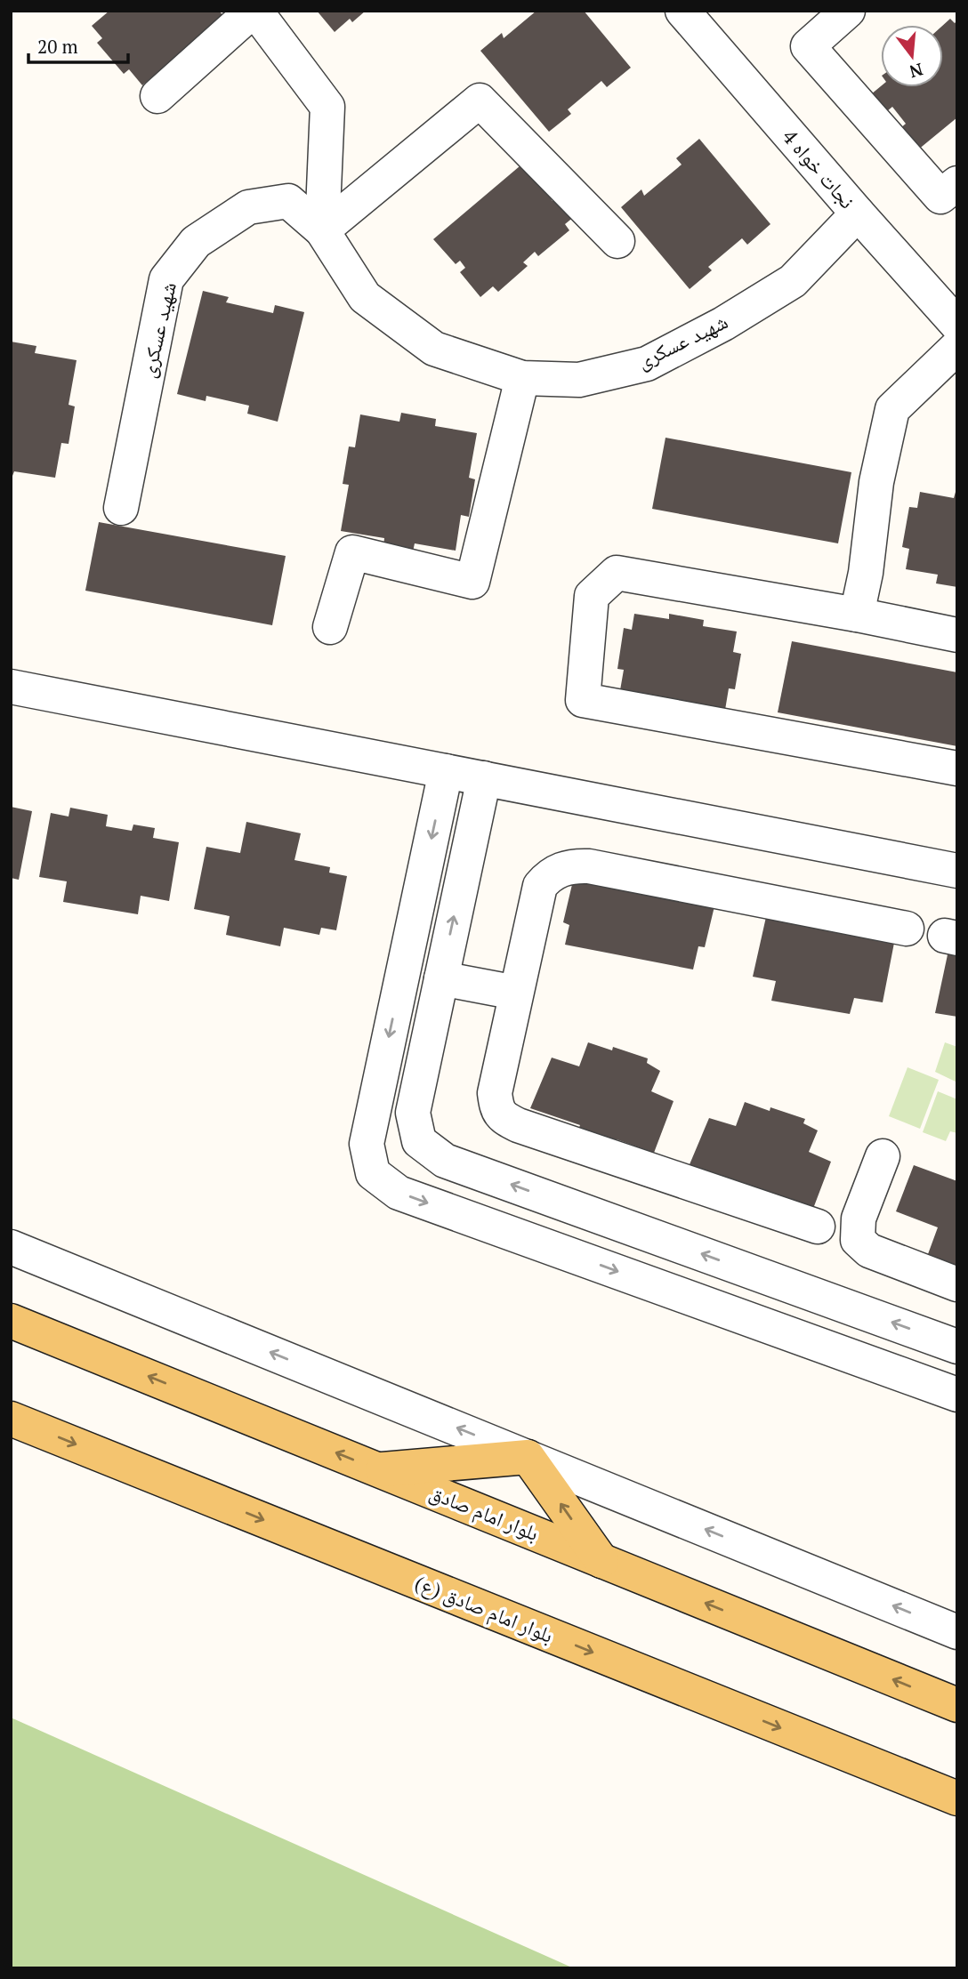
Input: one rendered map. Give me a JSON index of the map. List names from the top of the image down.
{
  "streets": {
    "main road": ["بلوار امام صادق", "بلوار امام صادق (ع)"],
    "street": ["نجات خواه 4", "شهید عسکری"]
  },
  "crossings": [
    ["نجات خواه 4", "شهید عسکری"]
  ],
  "one_way": ["بلوار امام صادق", "بلوار امام صادق (ع)"],
  "scale_bar": "20 m",
  "north": "bottom"
}
